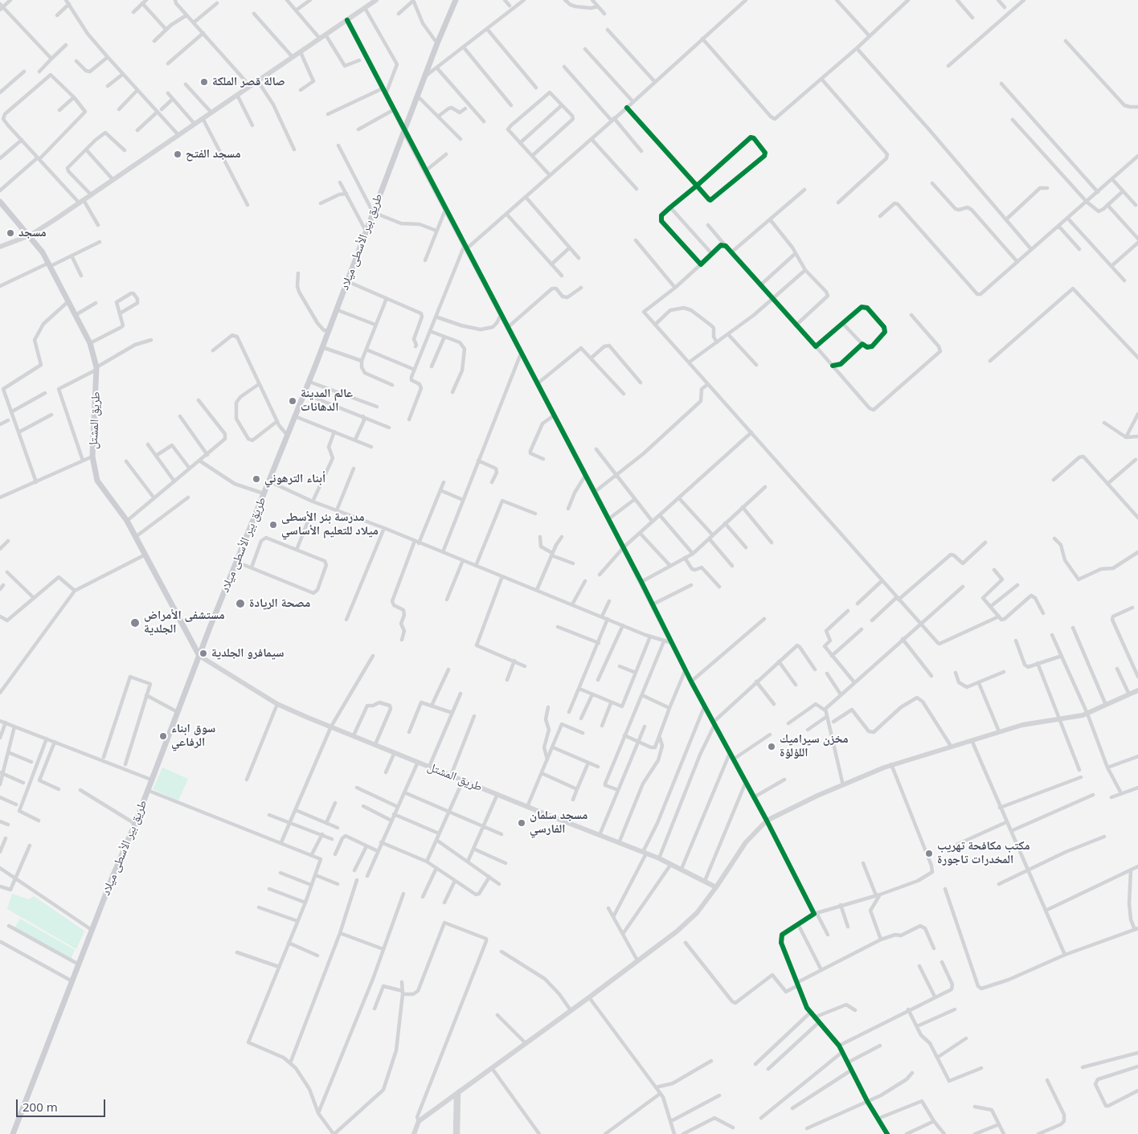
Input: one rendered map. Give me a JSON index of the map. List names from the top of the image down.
{
  "streets": {
    "main road": ["طريق بير الأسطى ميلاد", "طريق المشتل"]
  },
  "crossings": [
    ["طريق بير الأسطى ميلاد", "طريق المشتل"]
  ],
  "places": [
    "صالة قصر الملكة",
    "مسجد الفتح",
    "مسجد",
    "عالم المدينة الدهانات",
    "أبناء الترهوني",
    "مدرسة بئر الأسطى ميلاد للتعليم الأساسي",
    "مصحة الريادة",
    "مستشفى الأمراض الجلدية",
    "سيمافرو الجلدية",
    "سوق ابناء الرفاعي",
    "مخزن سيراميك اللؤلؤة",
    "مسجد سلمان الفارسي",
    "مكتب مكافحة تهريب المخدرات تاجورة"
  ],
  "scale_bar": "200 m"
}
